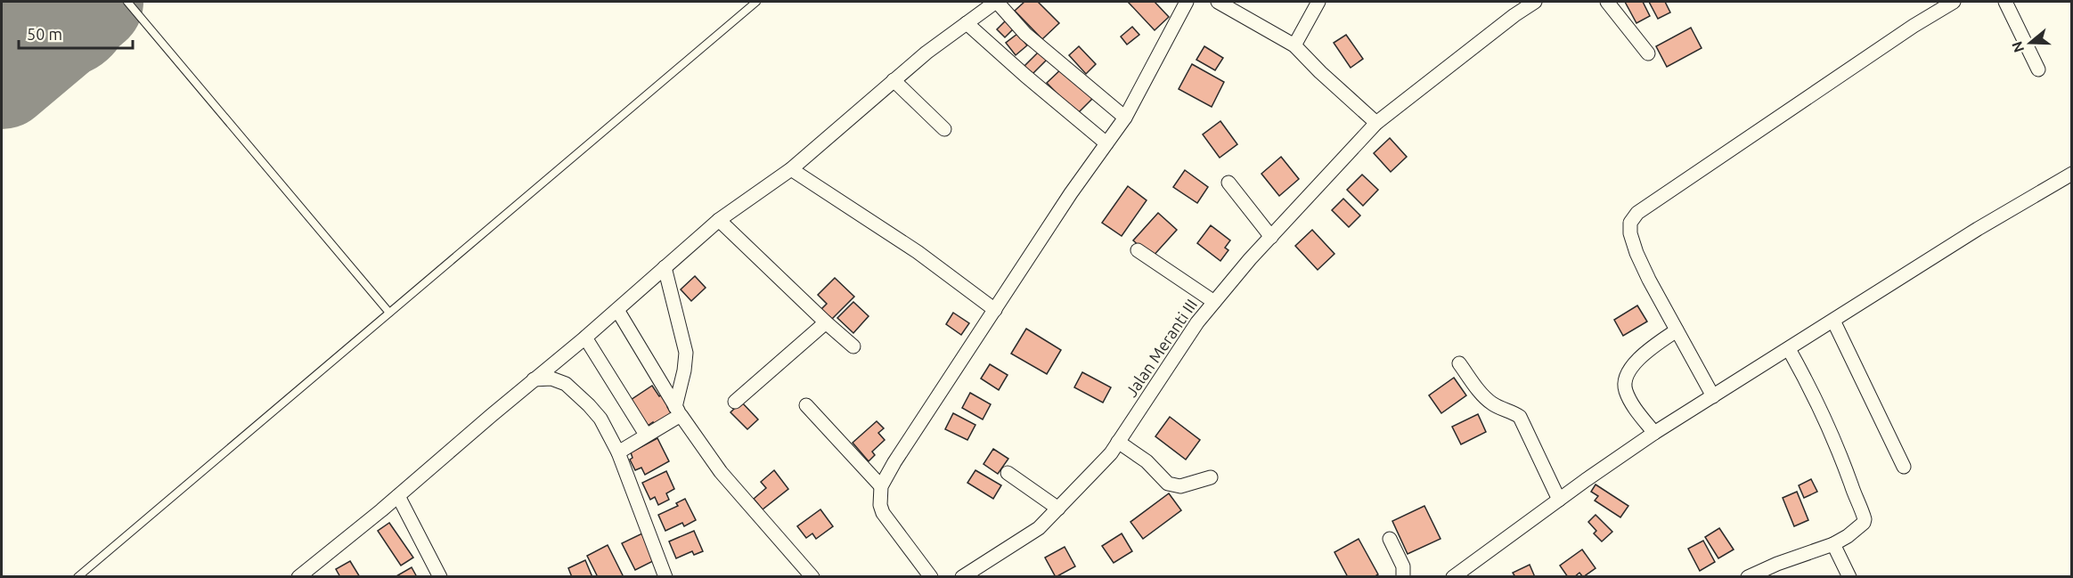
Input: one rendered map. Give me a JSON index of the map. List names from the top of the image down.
{
  "streets": {
    "street": ["Jalan Meranti III"]
  },
  "scale_bar": "50 m",
  "north": "left"
}
